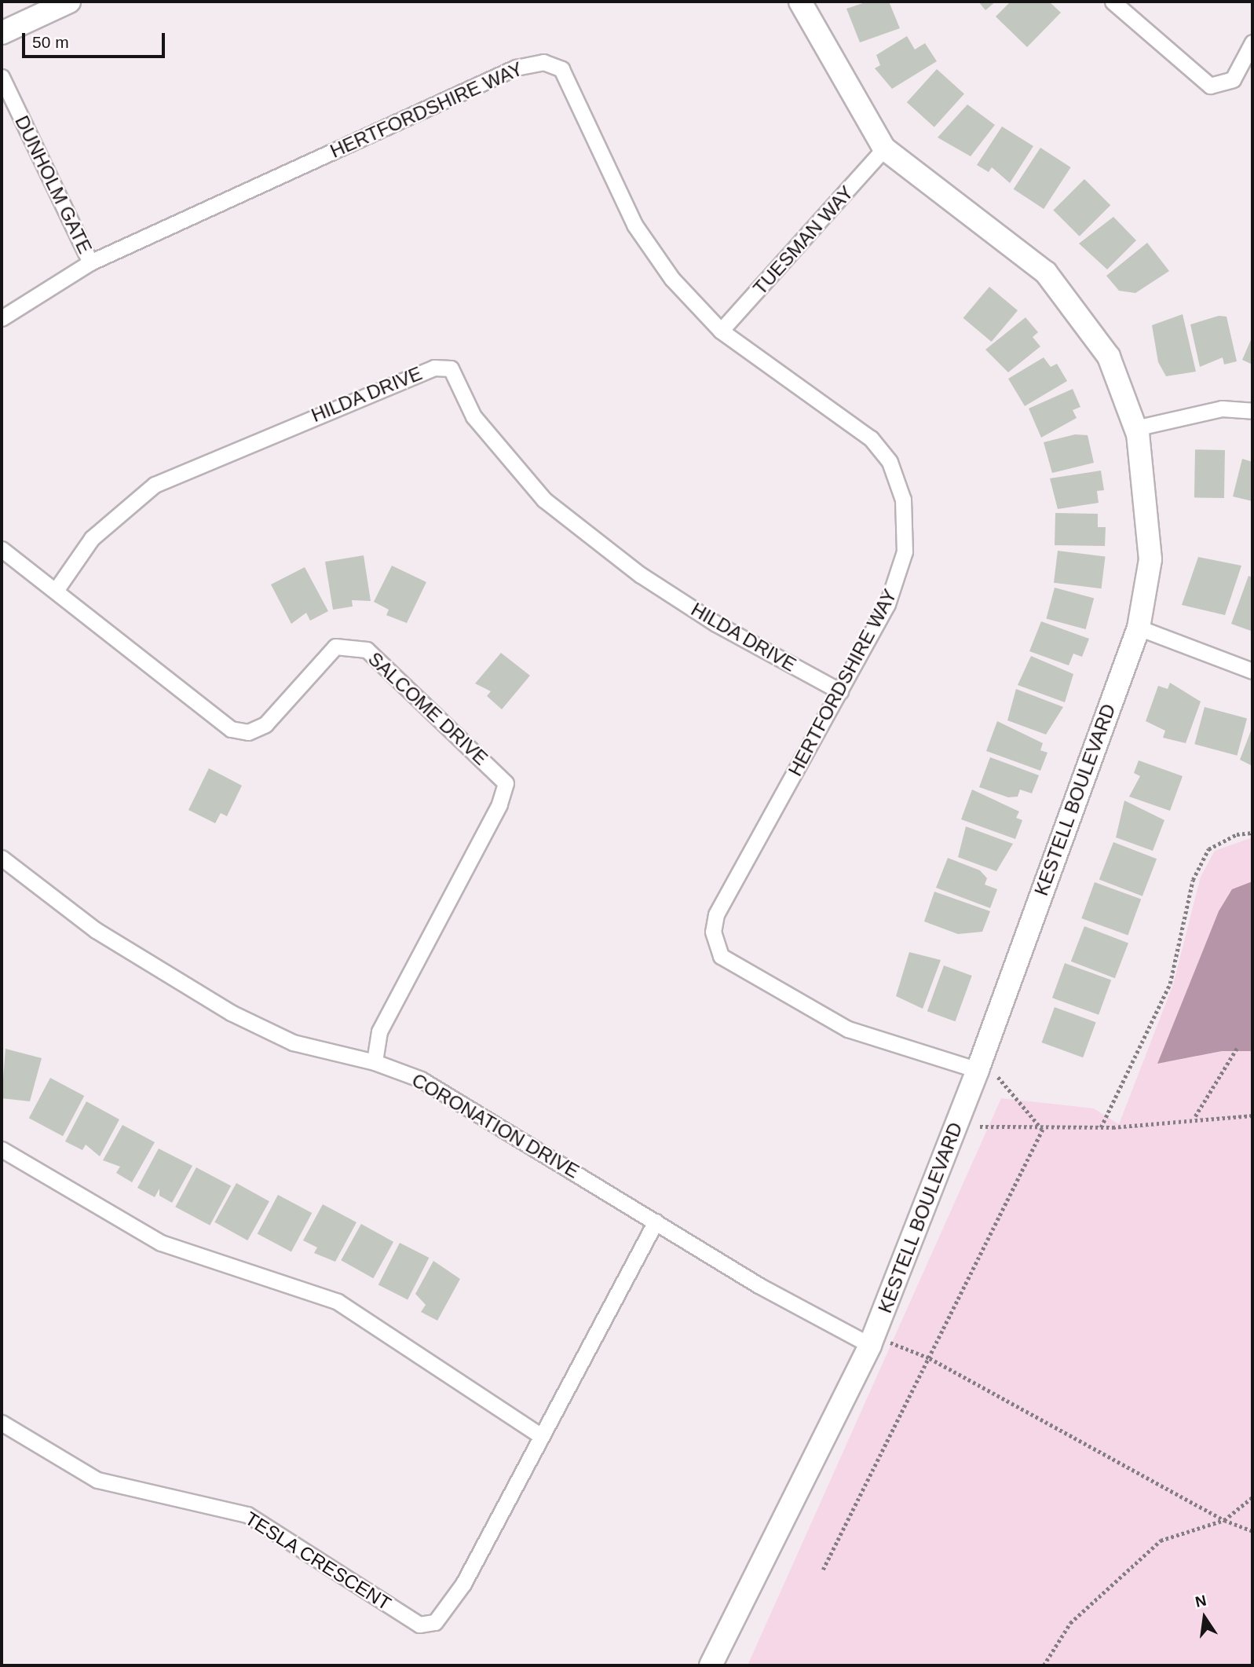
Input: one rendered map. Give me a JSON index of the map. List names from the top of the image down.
{
  "streets": {
    "street": [
      "HERTFORDSHIRE WAY",
      "DUNHOLM GATE",
      "TUESMAN WAY",
      "HILDA DRIVE",
      "SALCOME DRIVE",
      "KESTELL BOULEVARD",
      "CORONATION DRIVE",
      "TESLA CRESCENT"
    ]
  },
  "crossings": [
    ["HERTFORDSHIRE WAY", "DUNHOLM GATE"],
    ["HERTFORDSHIRE WAY", "TUESMAN WAY"],
    ["HERTFORDSHIRE WAY", "HILDA DRIVE"],
    ["HERTFORDSHIRE WAY", "KESTELL BOULEVARD"],
    ["TUESMAN WAY", "KESTELL BOULEVARD"],
    ["HILDA DRIVE", "SALCOME DRIVE"],
    ["SALCOME DRIVE", "CORONATION DRIVE"],
    ["KESTELL BOULEVARD", "CORONATION DRIVE"],
    ["CORONATION DRIVE", "TESLA CRESCENT"]
  ],
  "scale_bar": "50 m",
  "north": "top"
}
